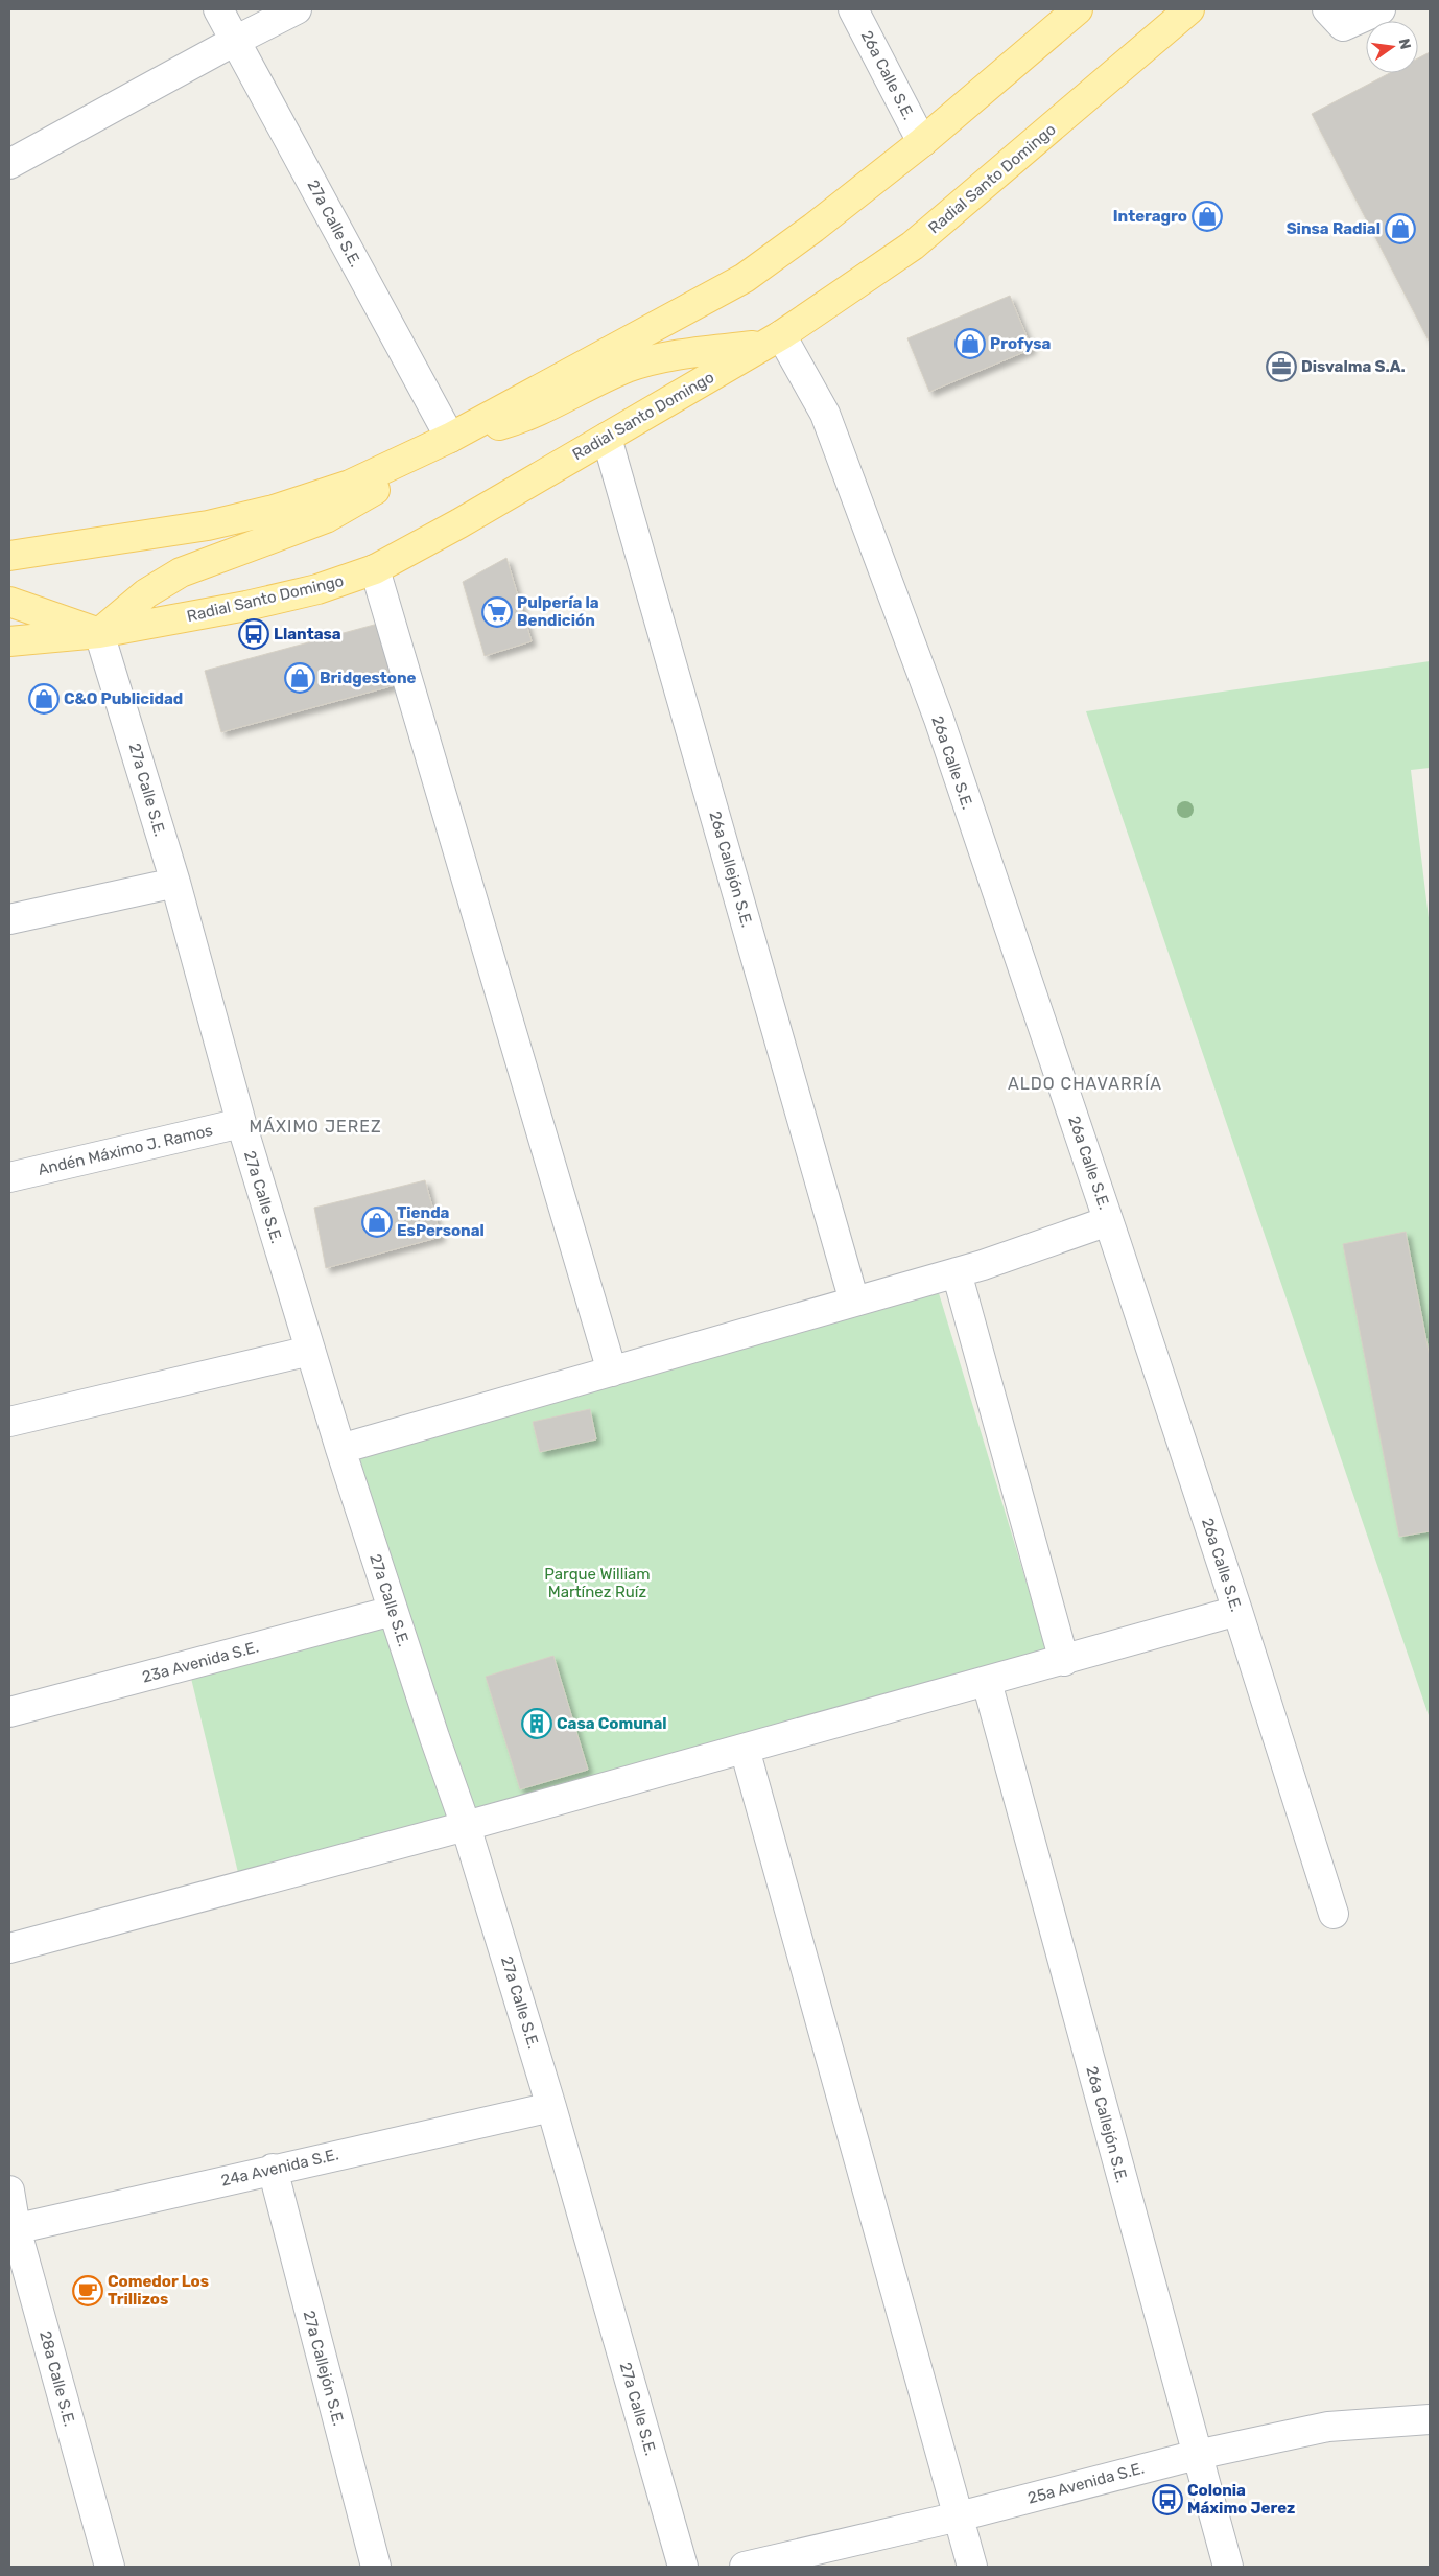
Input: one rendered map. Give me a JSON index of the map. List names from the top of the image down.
{
  "streets": {
    "main road": ["Radial Santo Domingo"],
    "street": [
      "26a Calle S.E.",
      "27a Calle S.E.",
      "26a Callejón S.E.",
      "Andén Máximo J. Ramos",
      "23a Avenida S.E.",
      "24a Avenida S.E.",
      "27a Callejón S.E.",
      "28a Calle S.E.",
      "25a Avenida S.E."
    ]
  },
  "crossings": [
    ["26a Calle S.E.", "Radial Santo Domingo"],
    ["Radial Santo Domingo", "27a Calle S.E."],
    ["Radial Santo Domingo", "26a Callejón S.E."],
    ["27a Calle S.E.", "Andén Máximo J. Ramos"],
    ["27a Calle S.E.", "23a Avenida S.E."],
    ["27a Calle S.E.", "24a Avenida S.E."],
    ["26a Callejón S.E.", "25a Avenida S.E."],
    ["24a Avenida S.E.", "27a Callejón S.E."],
    ["24a Avenida S.E.", "28a Calle S.E."]
  ],
  "districts": ["ALDO CHAVARRÍA", "MÁXIMO JEREZ"],
  "parks": ["Parque William Martínez Ruíz"],
  "places": {
    "shop": [
      "Interagro",
      "Sinsa Radial",
      "Profysa",
      "Bridgestone",
      "C&O Publicidad",
      "Tienda EsPersonal"
    ],
    "office": ["Disvalma S.A."],
    "supermarket": ["Pulpería la Bendición"],
    "bus stop": ["Llantasa", "Colonia Máximo Jerez"],
    "building": ["Casa Comunal"],
    "cafe": ["Comedor Los Trillizos"]
  },
  "north": "right"
}
